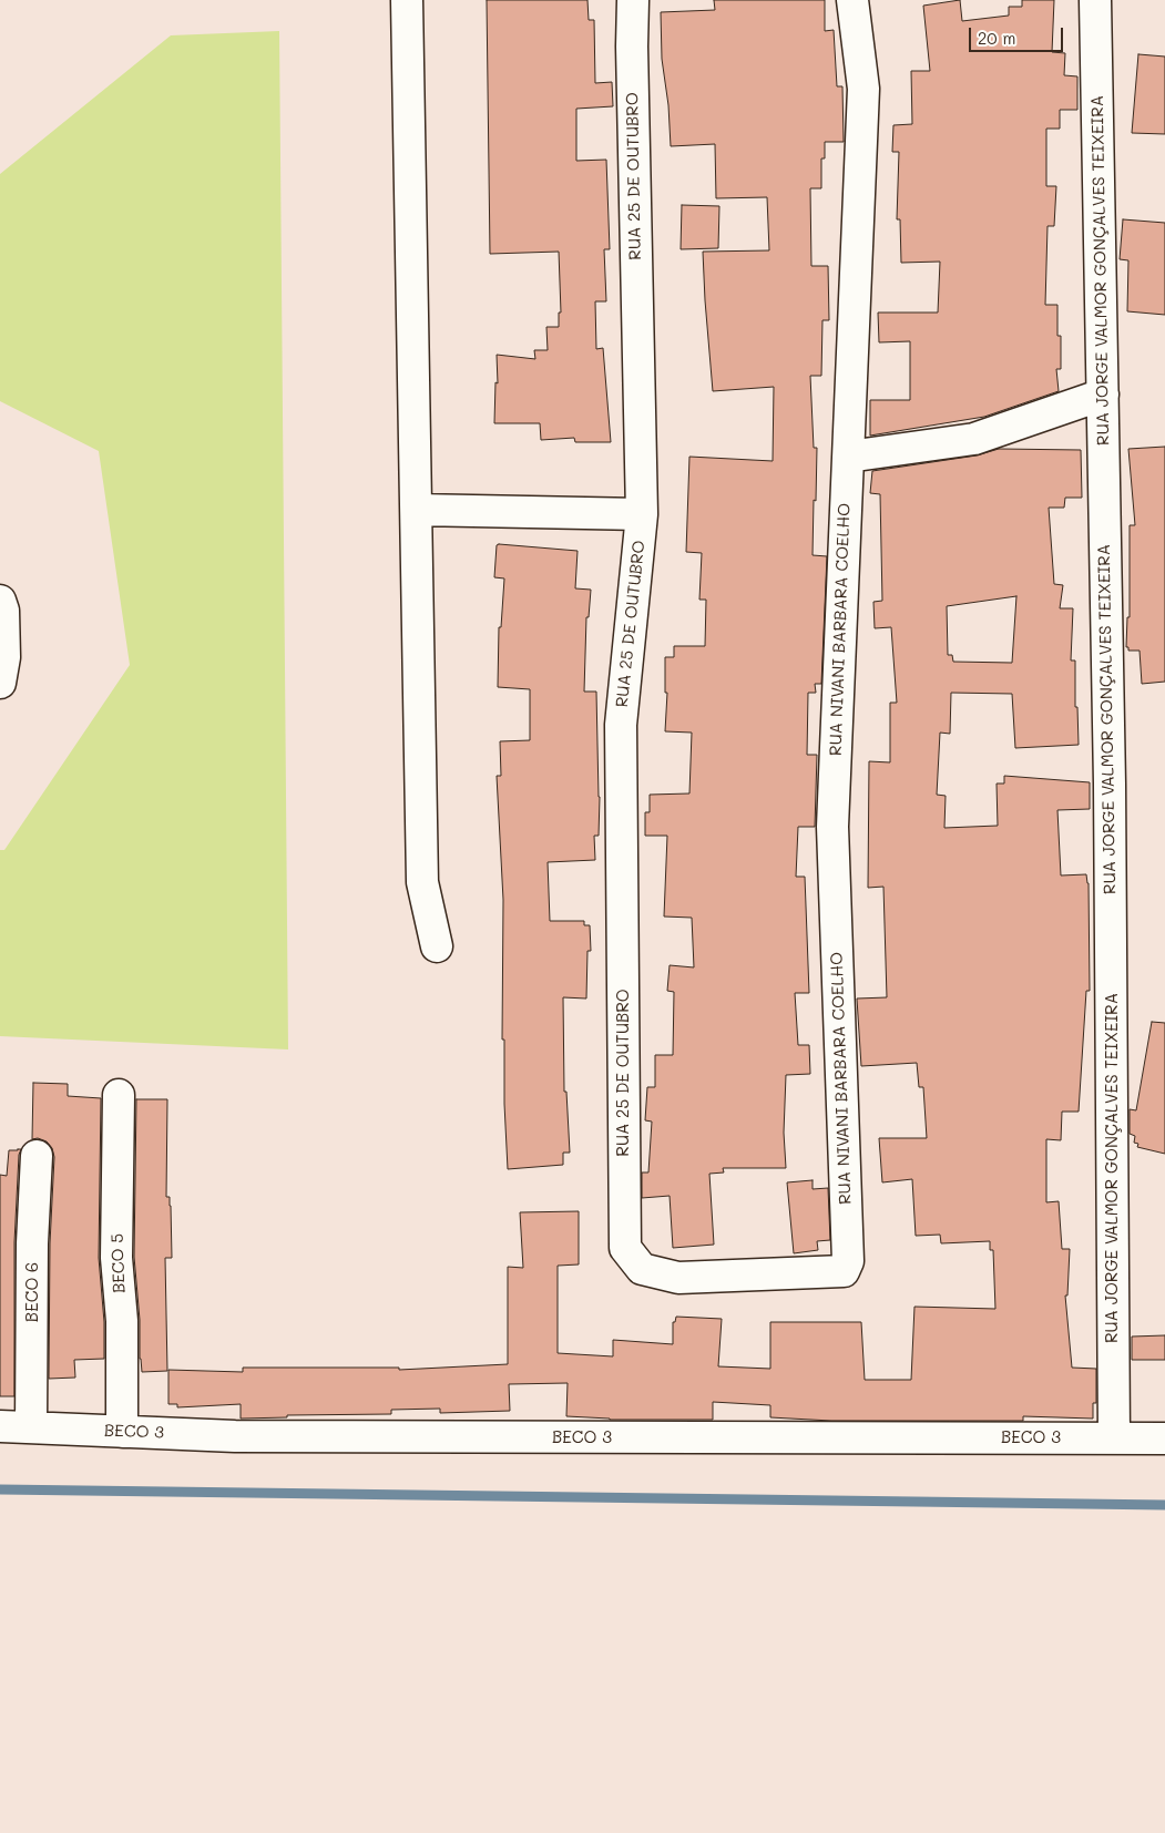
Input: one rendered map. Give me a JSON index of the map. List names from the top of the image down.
{
  "streets": {
    "street": [
      "RUA 25 DE OUTUBRO",
      "RUA JORGE VALMOR GONÇALVES TEIXEIRA",
      "RUA NIVANI BARBARA COELHO",
      "BECO 5",
      "BECO 6",
      "BECO 3"
    ]
  },
  "crossings": [
    ["RUA 25 DE OUTUBRO", "RUA NIVANI BARBARA COELHO"],
    ["RUA JORGE VALMOR GONÇALVES TEIXEIRA", "BECO 3"],
    ["BECO 5", "BECO 3"],
    ["BECO 6", "BECO 3"]
  ],
  "scale_bar": "20 m"
}
